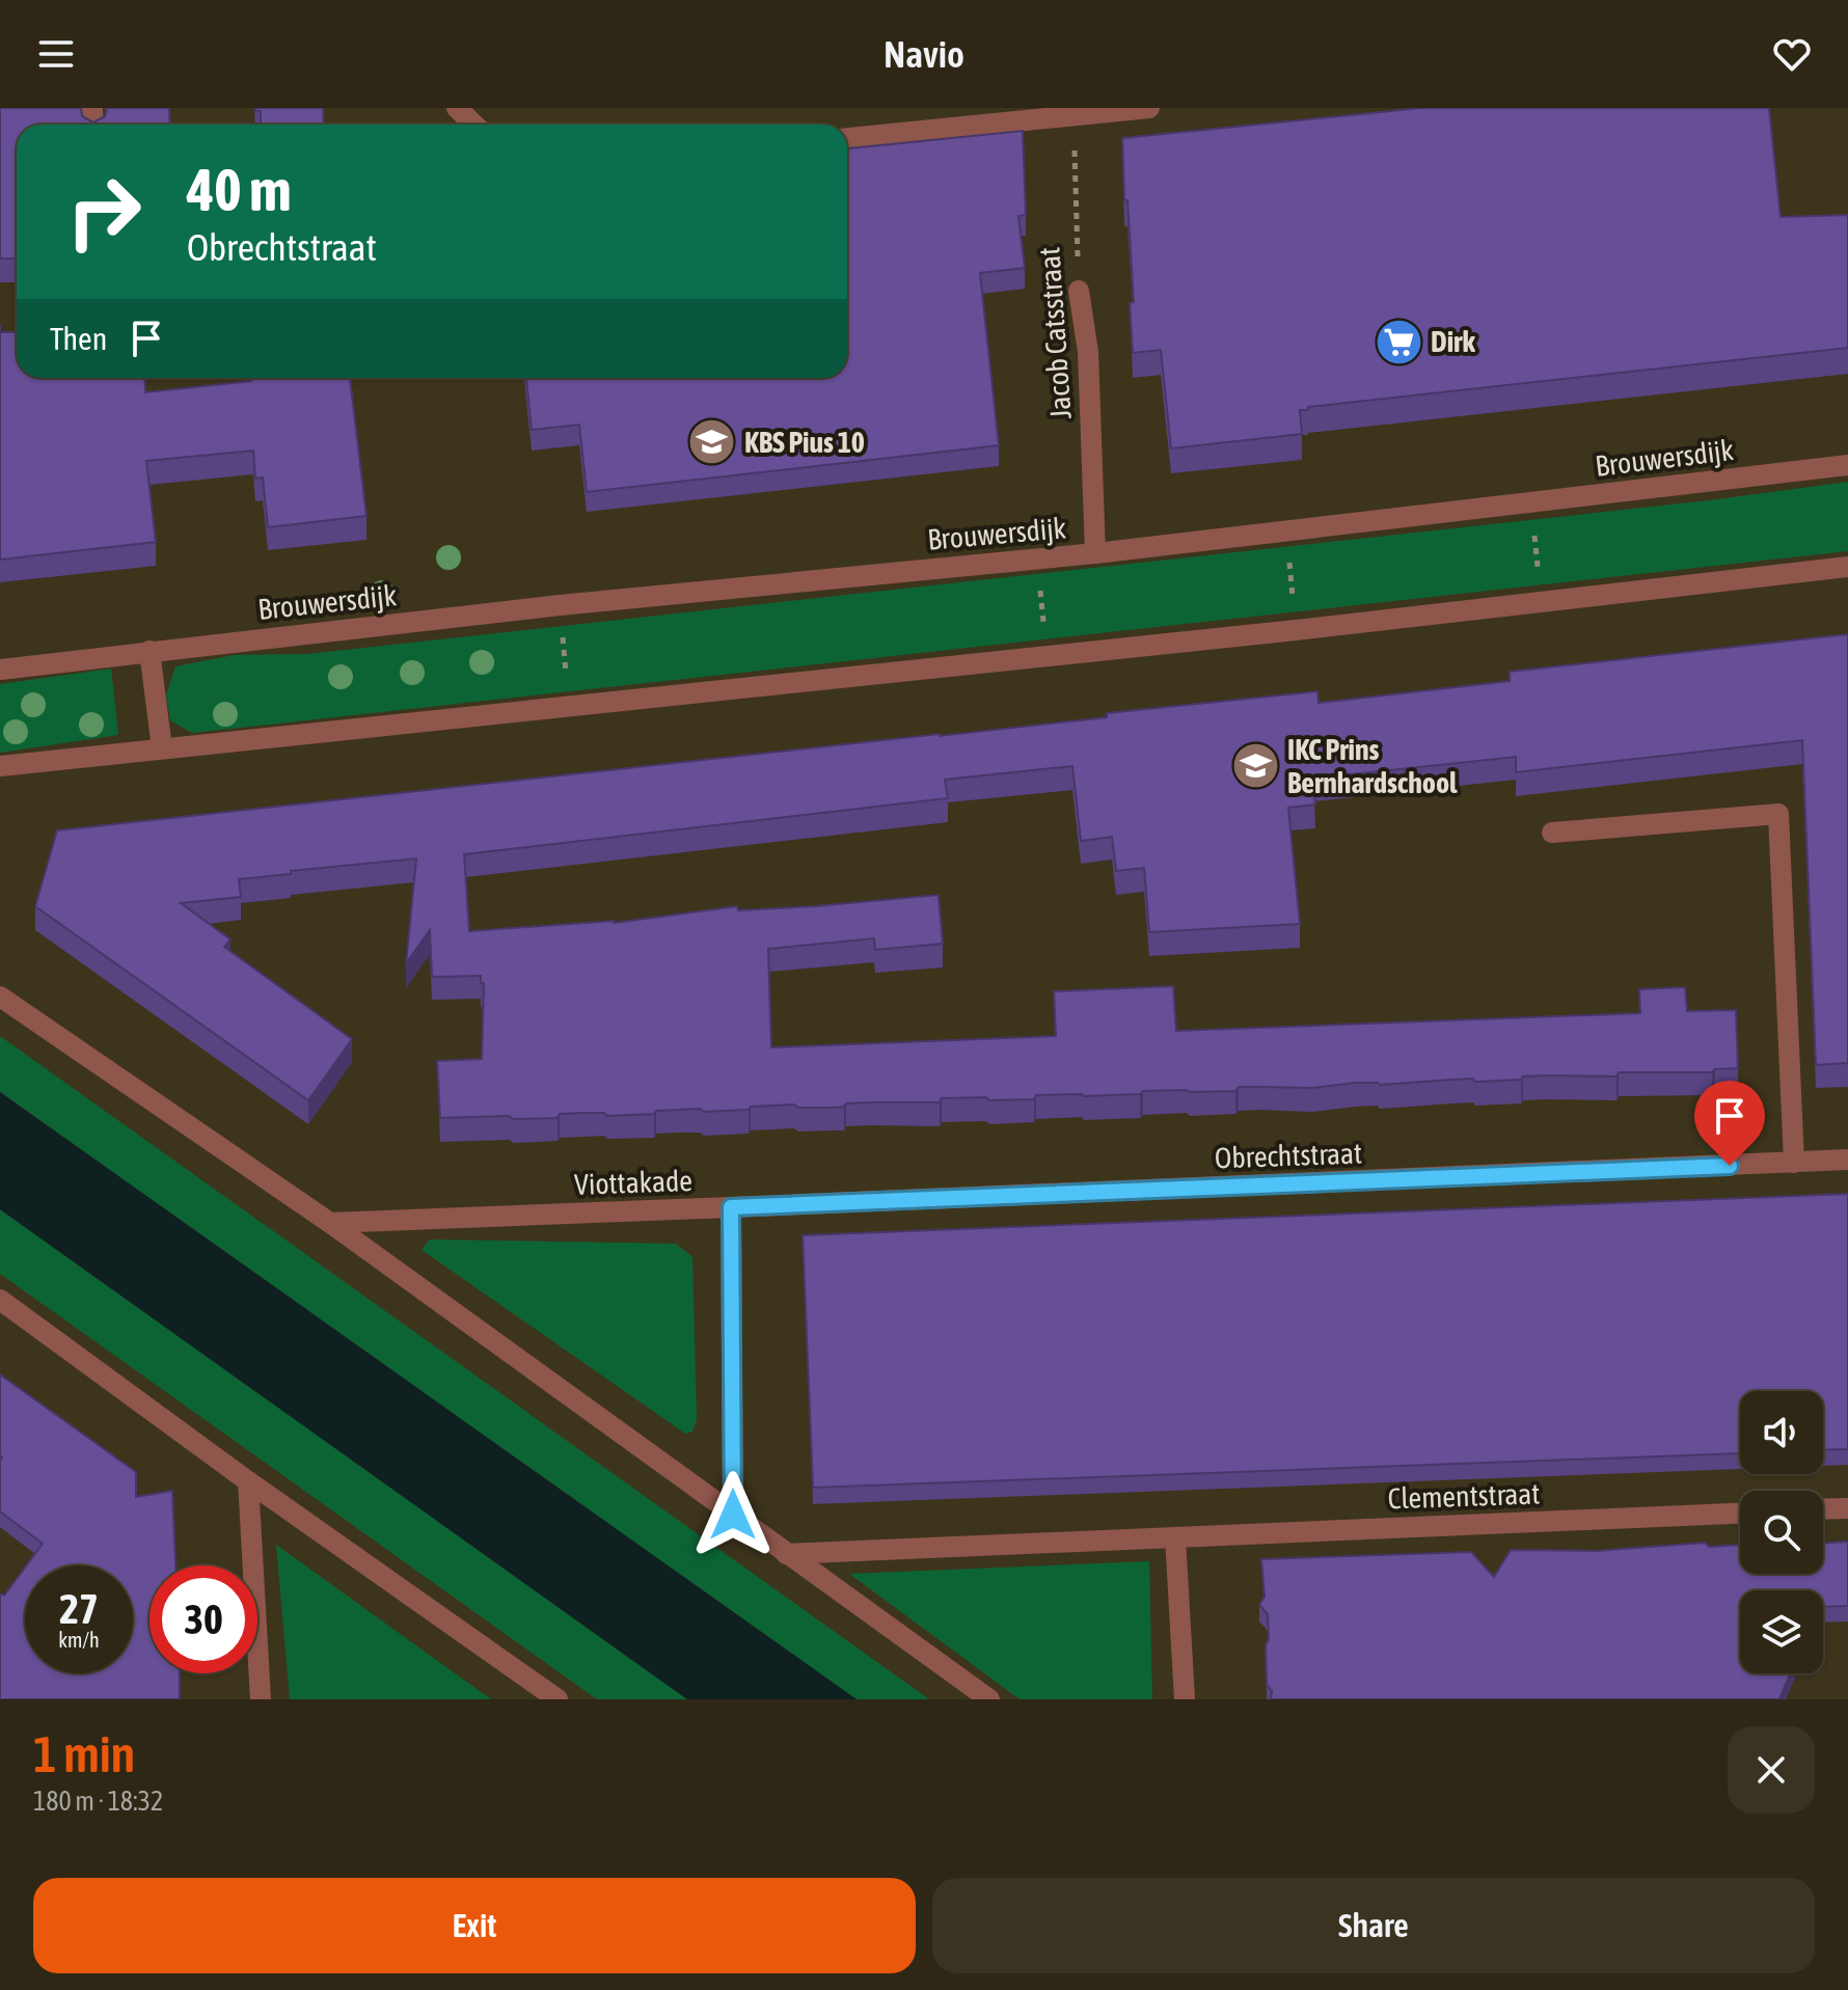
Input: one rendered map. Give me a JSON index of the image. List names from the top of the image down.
{
  "streets": {
    "street": [
      "Jacob Catsstraat",
      "Brouwersdijk",
      "Obrechtstraat",
      "Viottakade",
      "Clementstraat"
    ]
  },
  "crossings": [
    ["Jacob Catsstraat", "Brouwersdijk"],
    ["Obrechtstraat", "Viottakade"]
  ],
  "places": {
    "supermarket": ["Dirk"],
    "school or university": ["KBS Pius 10", "IKC Prins Bernhardschool"]
  },
  "page": {
    "header": "Navio",
    "turn": ["40 m", "Obrechtstraat"],
    "then": "Then",
    "speed": "27 km/h",
    "limit": "30",
    "heading": ["1 min", "180 m · 18:32"],
    "buttons": ["Exit", "Share"]
  }
}
